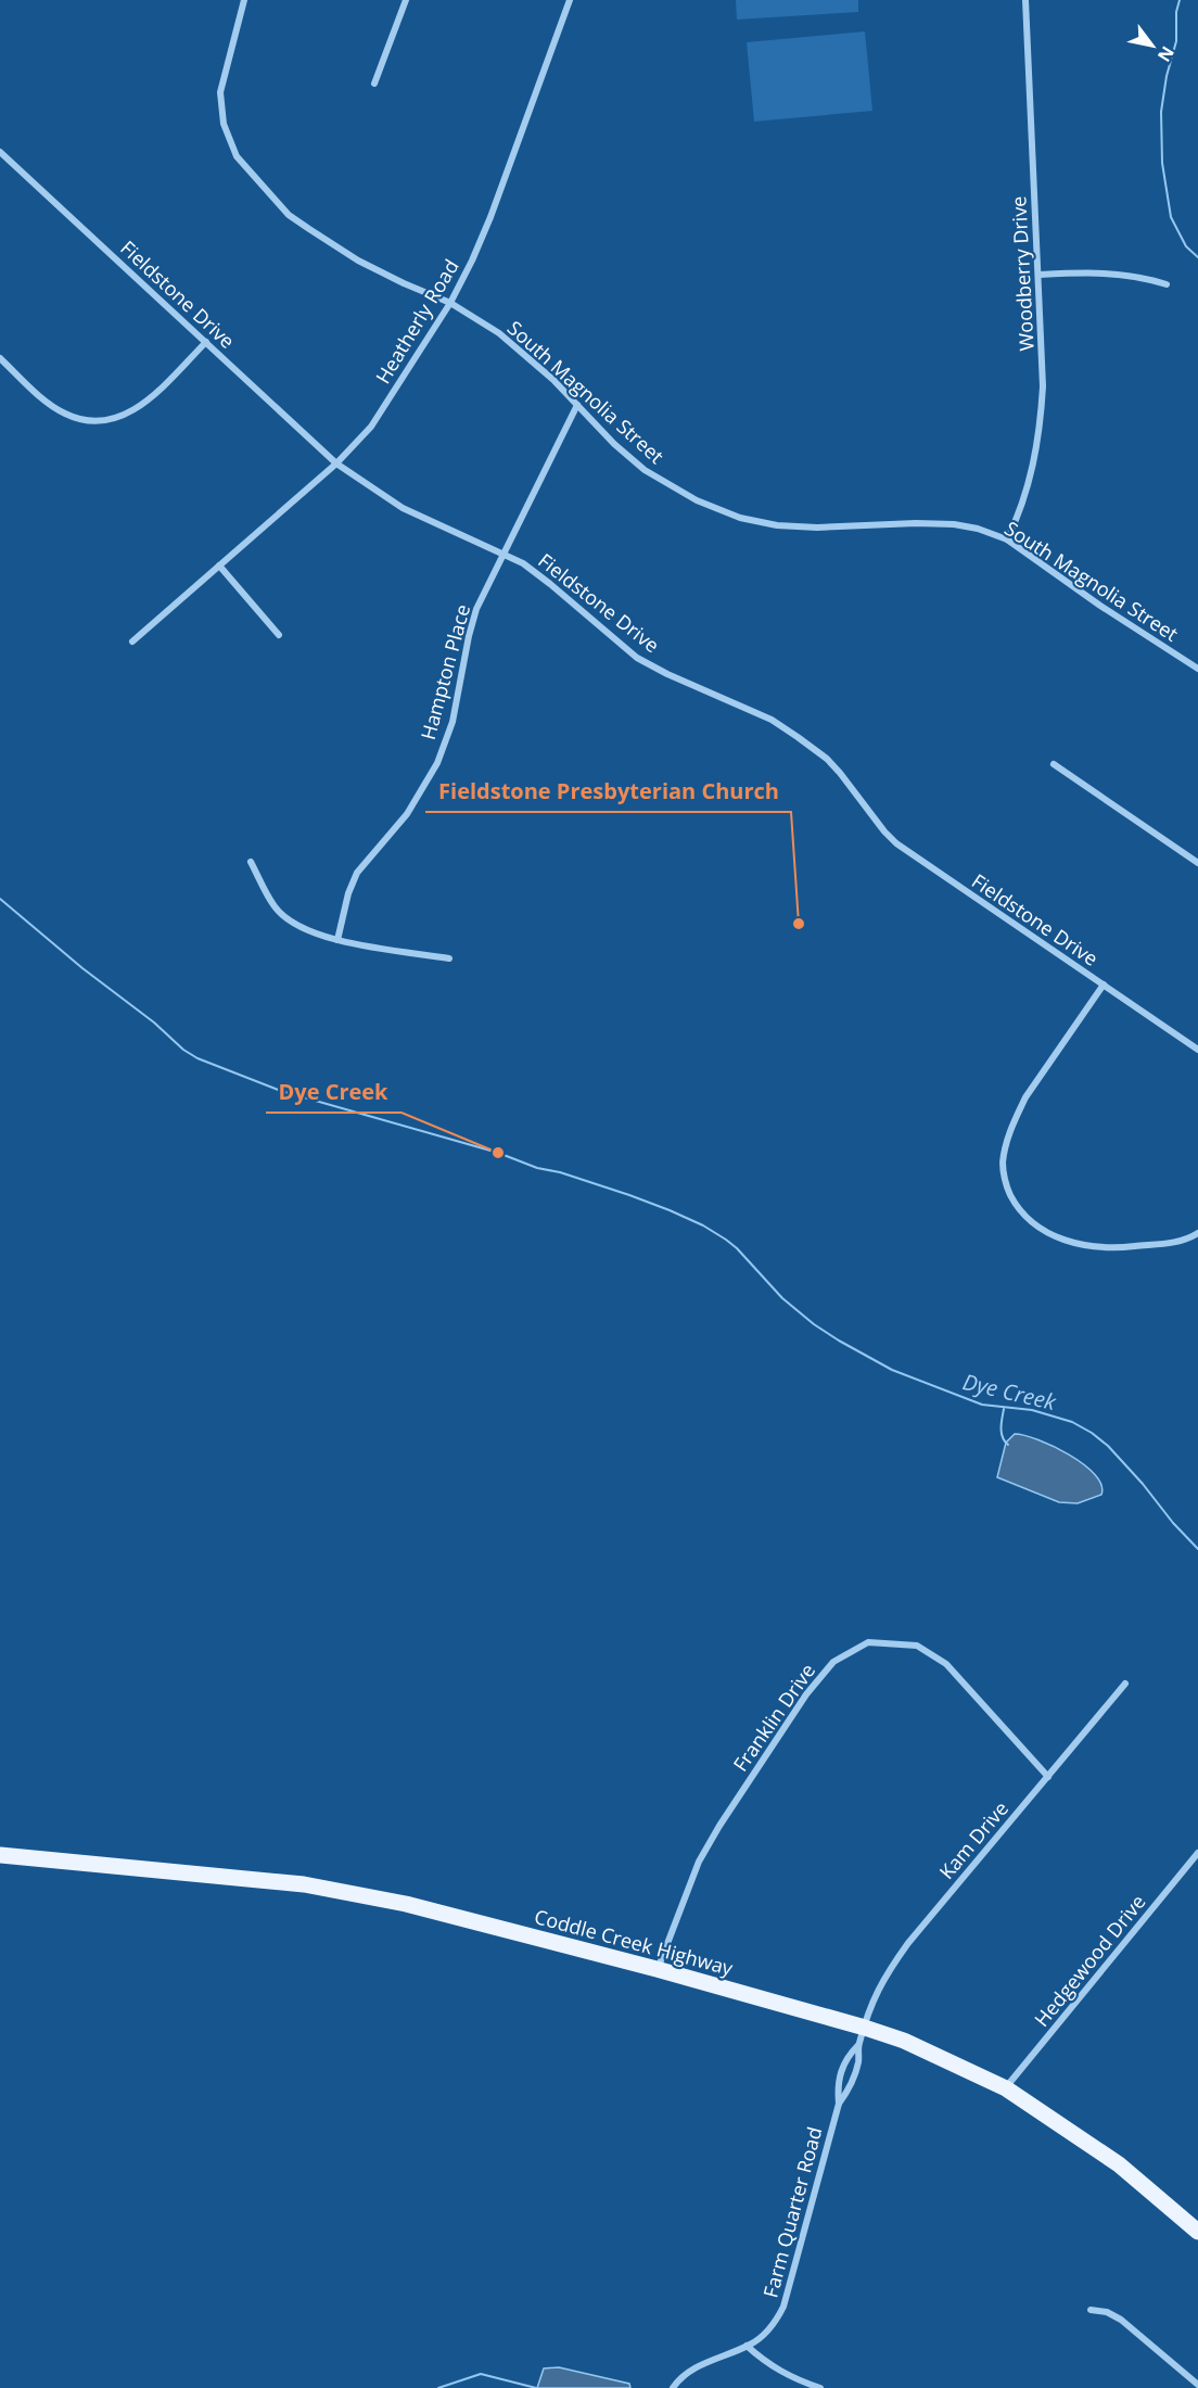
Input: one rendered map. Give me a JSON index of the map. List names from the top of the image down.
{
  "streets": {
    "main road": ["Coddle Creek Highway"],
    "street": [
      "Woodberry Drive",
      "Fieldstone Drive",
      "Heatherly Road",
      "South Magnolia Street",
      "Hampton Place",
      "Franklin Drive",
      "Kam Drive",
      "Hedgewood Drive",
      "Farm Quarter Road"
    ]
  },
  "crossings": [
    ["Woodberry Drive", "South Magnolia Street"],
    ["Fieldstone Drive", "Heatherly Road"],
    ["Fieldstone Drive", "Hampton Place"],
    ["Heatherly Road", "South Magnolia Street"],
    ["South Magnolia Street", "Hampton Place"],
    ["Franklin Drive", "Kam Drive"],
    ["Franklin Drive", "Coddle Creek Highway"],
    ["Kam Drive", "Coddle Creek Highway"],
    ["Kam Drive", "Farm Quarter Road"],
    ["Coddle Creek Highway", "Hedgewood Drive"],
    ["Coddle Creek Highway", "Farm Quarter Road"]
  ],
  "water": ["Dye Creek"],
  "places": ["Fieldstone Presbyterian Church", "Dye Creek"],
  "north": "bottom right"
}
